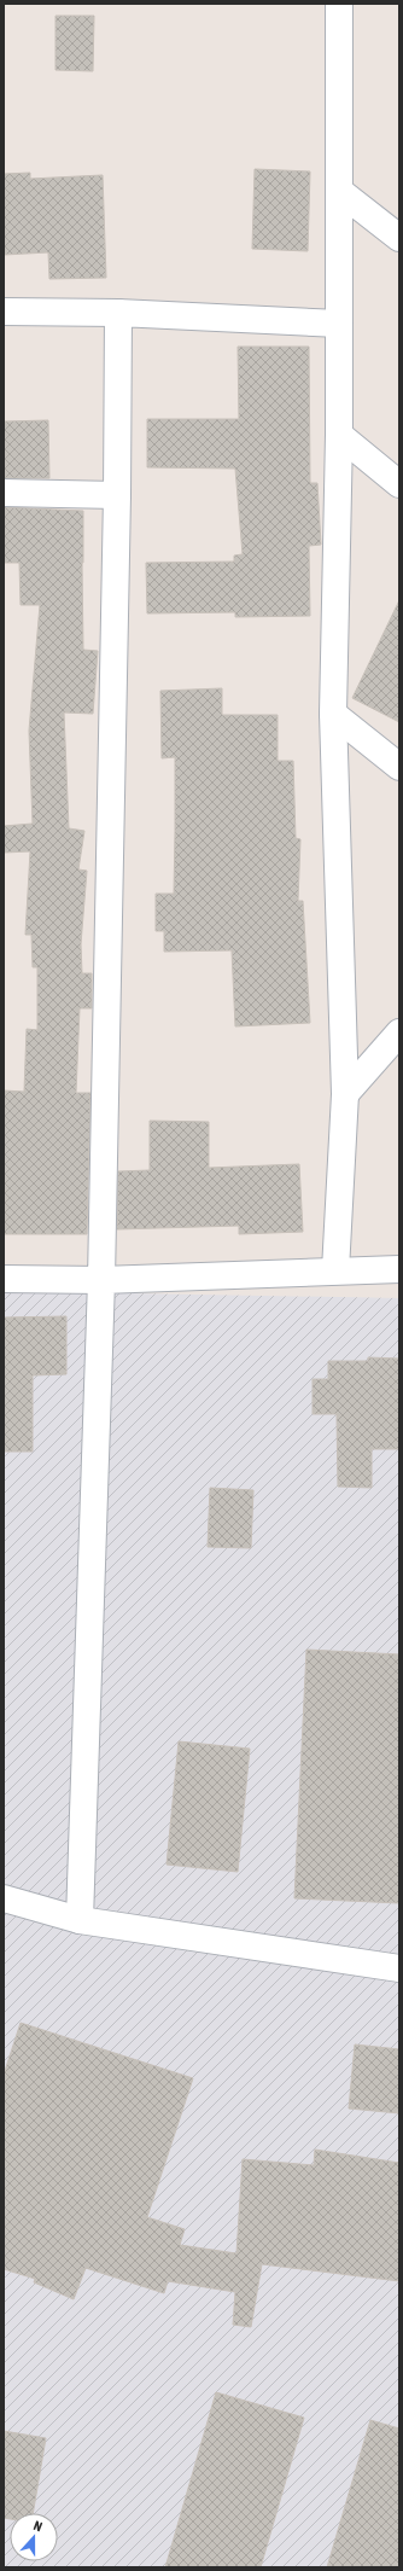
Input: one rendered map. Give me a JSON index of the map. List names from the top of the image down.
{
  "north": "top"
}
